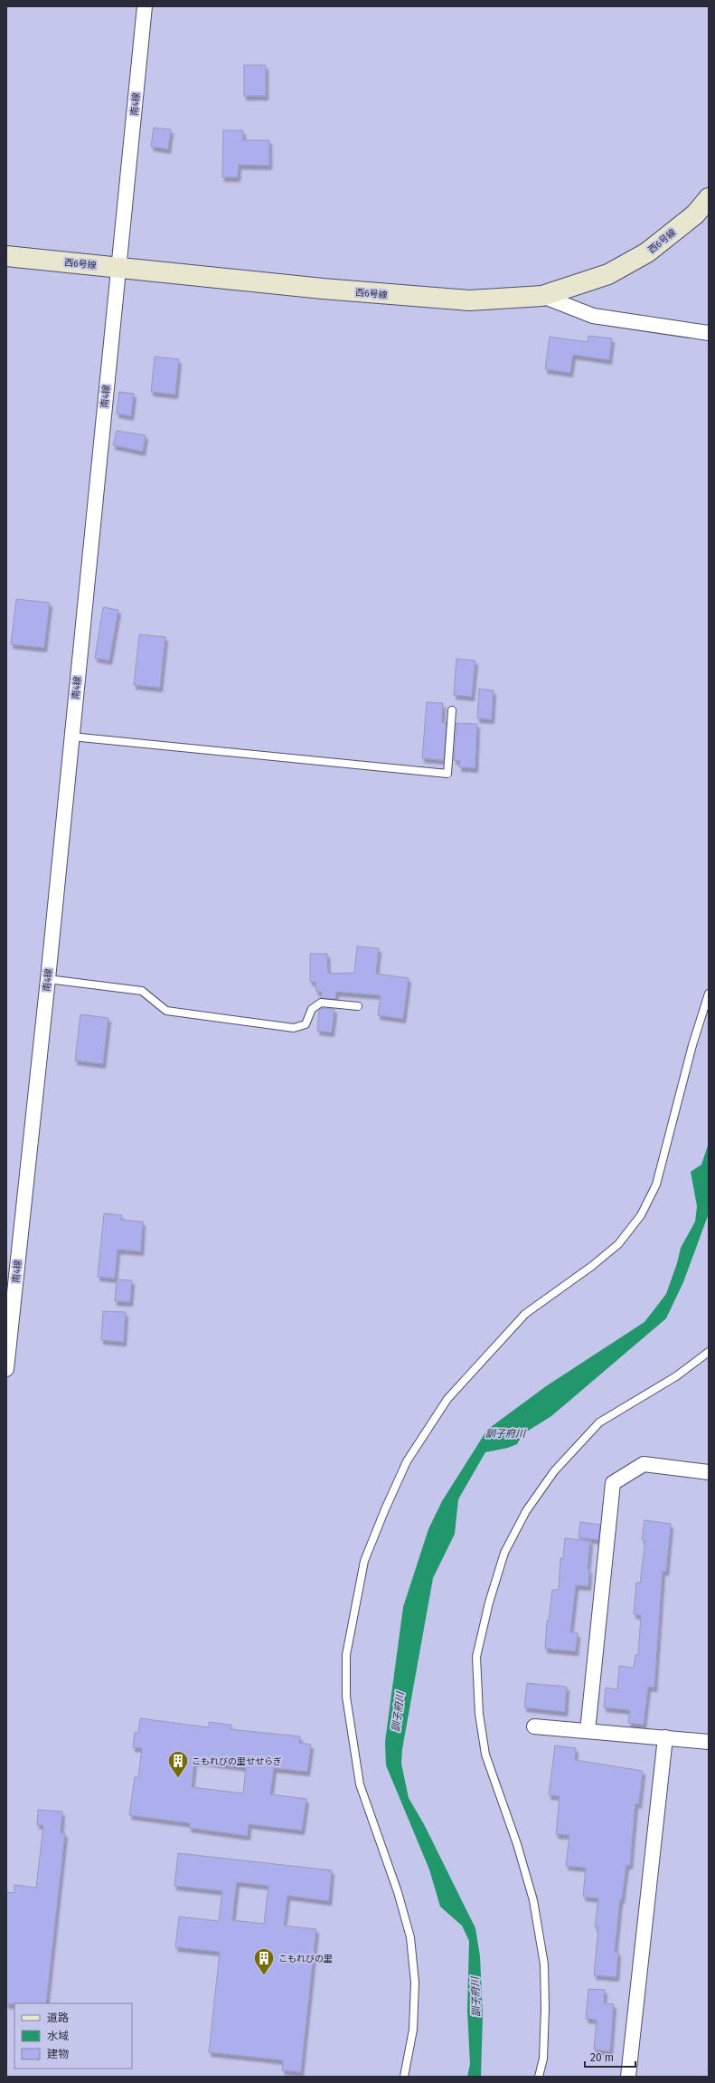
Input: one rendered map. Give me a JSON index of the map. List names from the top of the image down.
{
  "streets": {
    "street": ["南4線", "西6号線"]
  },
  "crossings": [
    ["南4線", "西6号線"]
  ],
  "water": ["訓子府川"],
  "places": {
    "building": ["こもれびの里せせらぎ", "こもれびの里"]
  },
  "legend": ["道路", "水域", "建物"],
  "scale_bar": "20 m"
}
